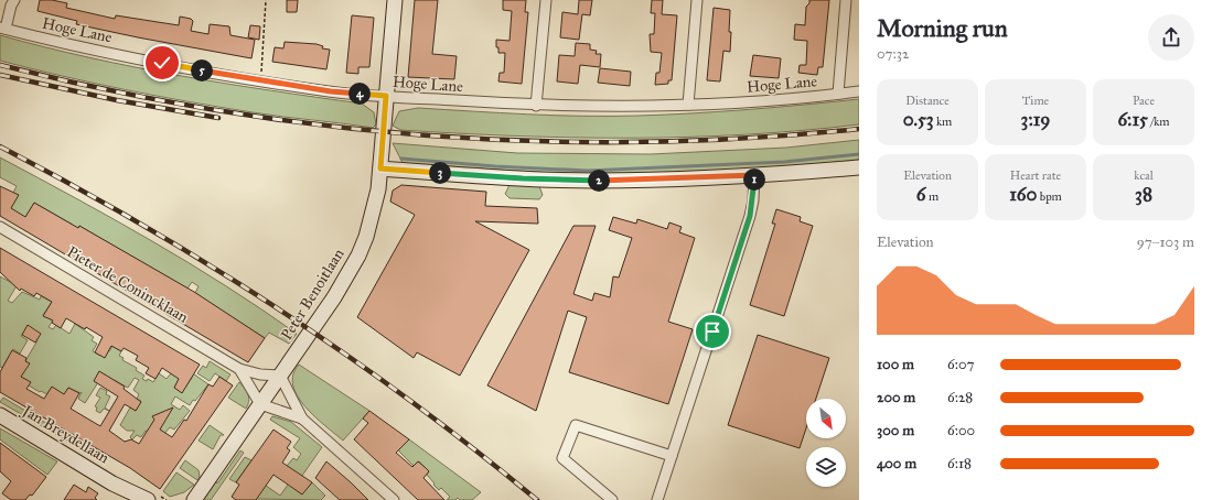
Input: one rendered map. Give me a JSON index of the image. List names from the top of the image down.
{
  "streets": {
    "street": [
      "Hoge Lane",
      "Pieter de Conincklaan",
      "Peter Benoitlaan",
      "Jan Breydellaan"
    ]
  },
  "crossings": [
    ["Hoge Lane", "Peter Benoitlaan"],
    ["Pieter de Conincklaan", "Peter Benoitlaan"]
  ],
  "north": "bottom right",
  "page": {
    "heading": ["Morning run", "07:32"],
    "pins": [
      "5",
      "4",
      "3",
      "1",
      "2"
    ],
    "stats": [
      ["Distance", "0.53 km"],
      ["Time", "3:19"],
      ["Pace", "6:15 /km"],
      ["Elevation", "6 m"],
      ["Heart rate", "160 bpm"],
      ["kcal", "38"]
    ],
    "chart": ["Elevation", "97–103 m"],
    "list": [
      {
        "name": "100 m",
        "note": "6:07"
      },
      {
        "name": "200 m",
        "note": "6:28"
      },
      {
        "name": "300 m",
        "note": "6:00"
      },
      {
        "name": "400 m",
        "note": "6:18"
      }
    ]
  }
}
